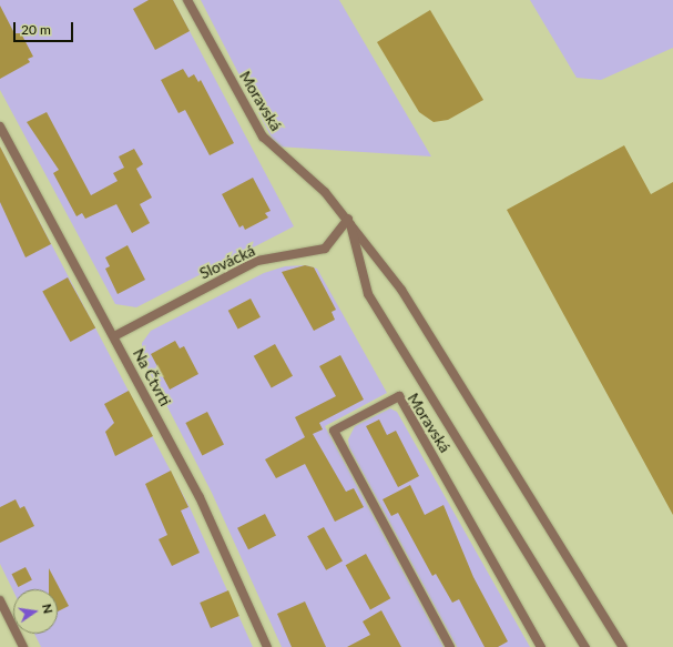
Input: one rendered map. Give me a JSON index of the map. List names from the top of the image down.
{
  "streets": {
    "street": ["Moravská", "Slovácká", "Na Čtvrti"]
  },
  "crossings": [
    ["Moravská", "Slovácká"],
    ["Slovácká", "Na Čtvrti"]
  ],
  "scale_bar": "20 m",
  "north": "right"
}
